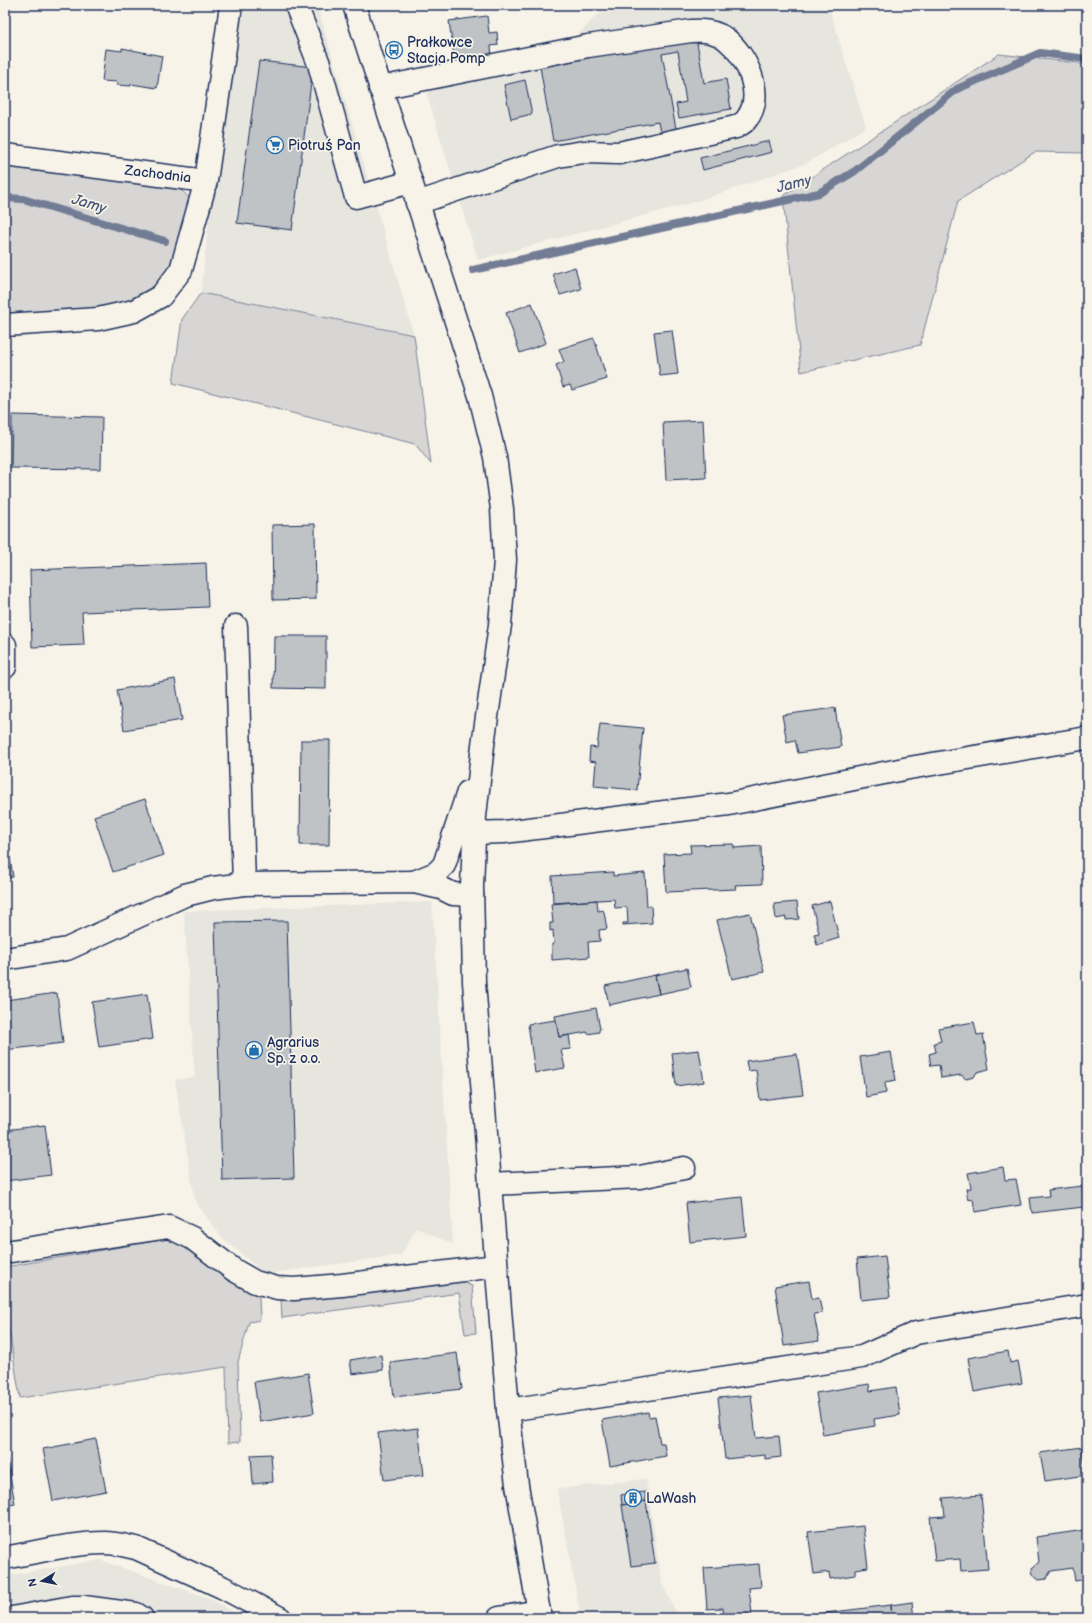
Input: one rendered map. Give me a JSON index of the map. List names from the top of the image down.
{
  "streets": {
    "street": ["Zachodnia"]
  },
  "water": ["Jamy"],
  "places": {
    "bus stop": ["Prałkowce Stacja Pomp"],
    "supermarket": ["Piotruś Pan"],
    "shop": ["Agrarius Sp. z o.o."],
    "building": ["LaWash"]
  },
  "north": "left"
}
